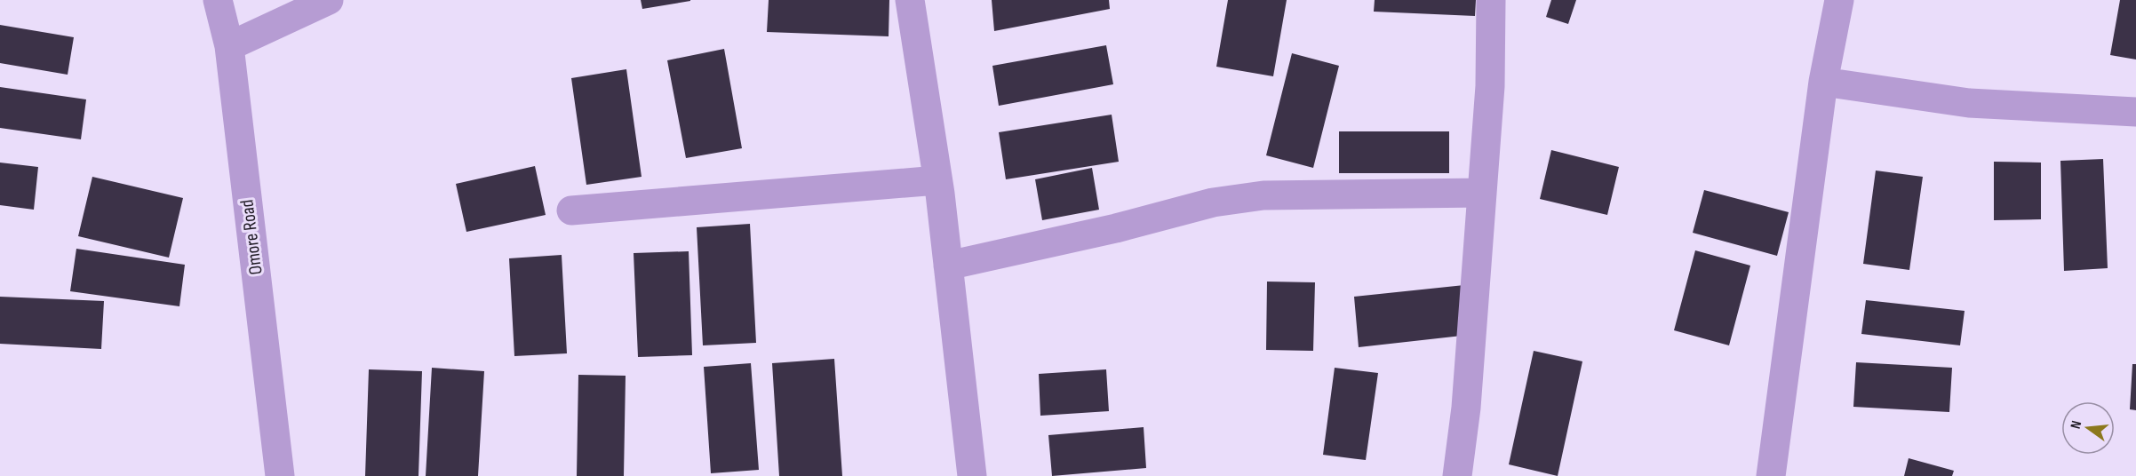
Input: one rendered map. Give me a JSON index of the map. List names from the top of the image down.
{
  "streets": {
    "street": ["Omore Road"]
  },
  "north": "left"
}
